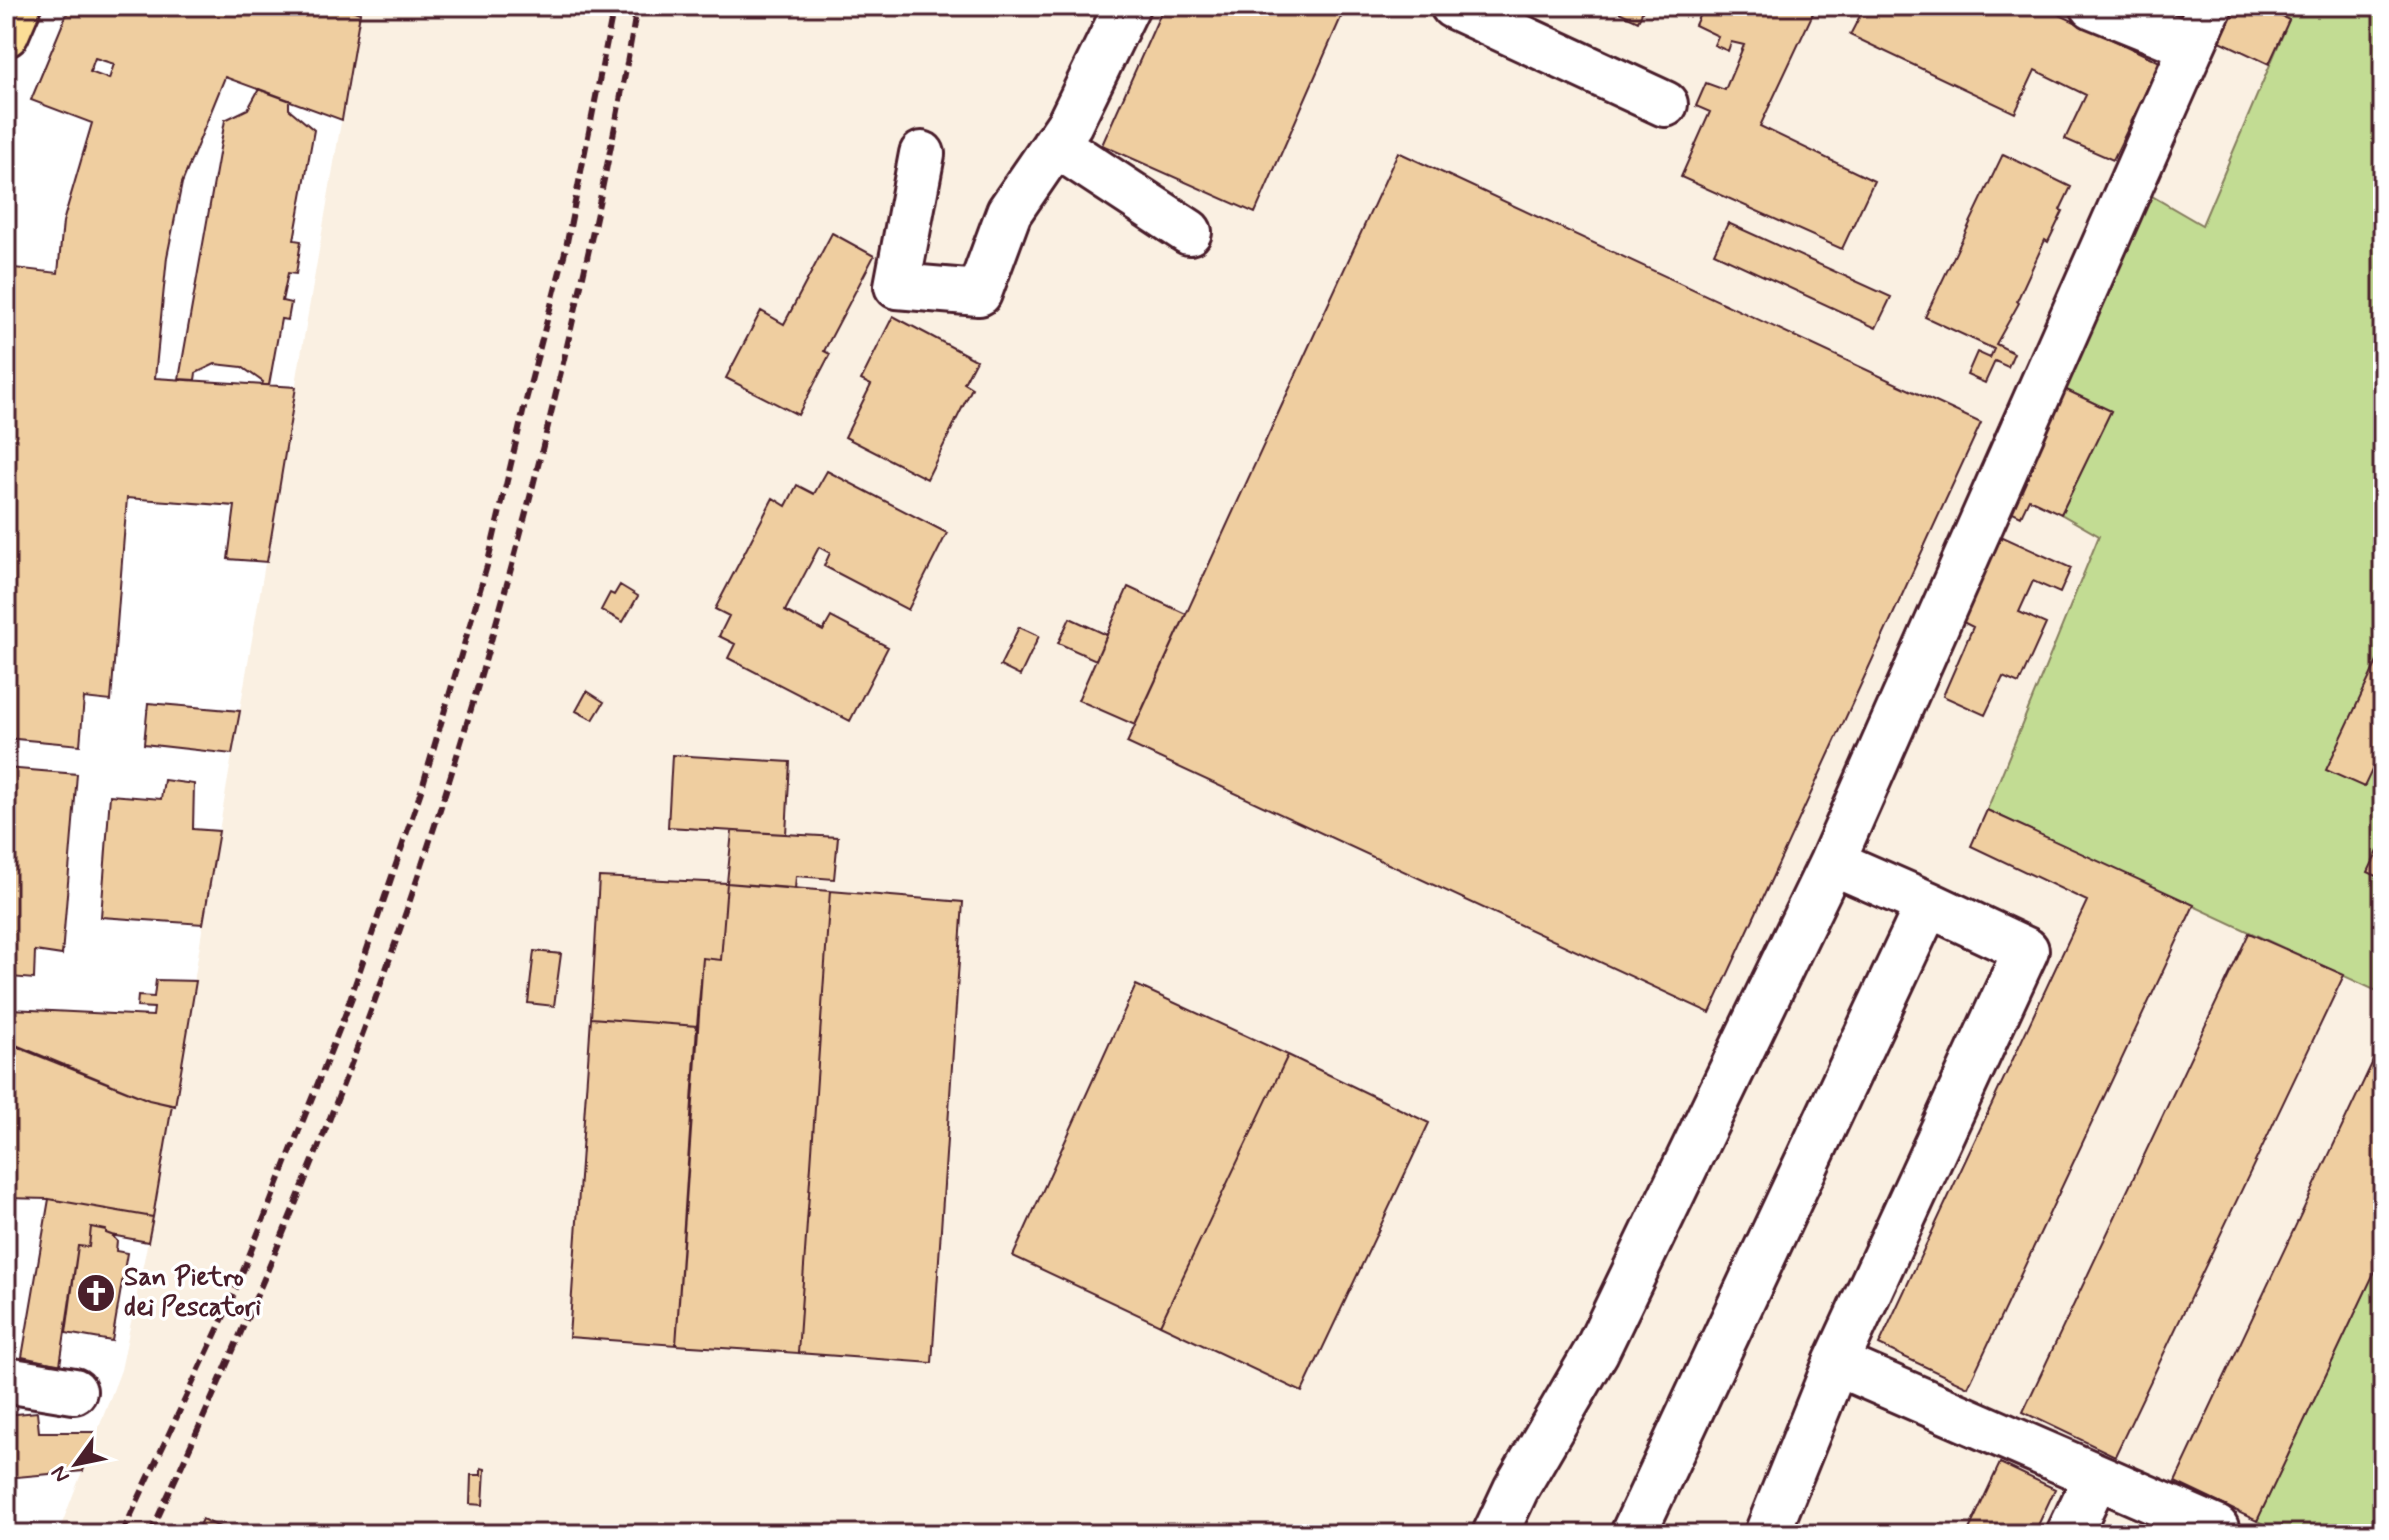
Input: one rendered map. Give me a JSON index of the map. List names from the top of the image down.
{
  "places": {
    "church": ["San Pietro dei Pescatori"]
  },
  "north": "bottom left"
}
